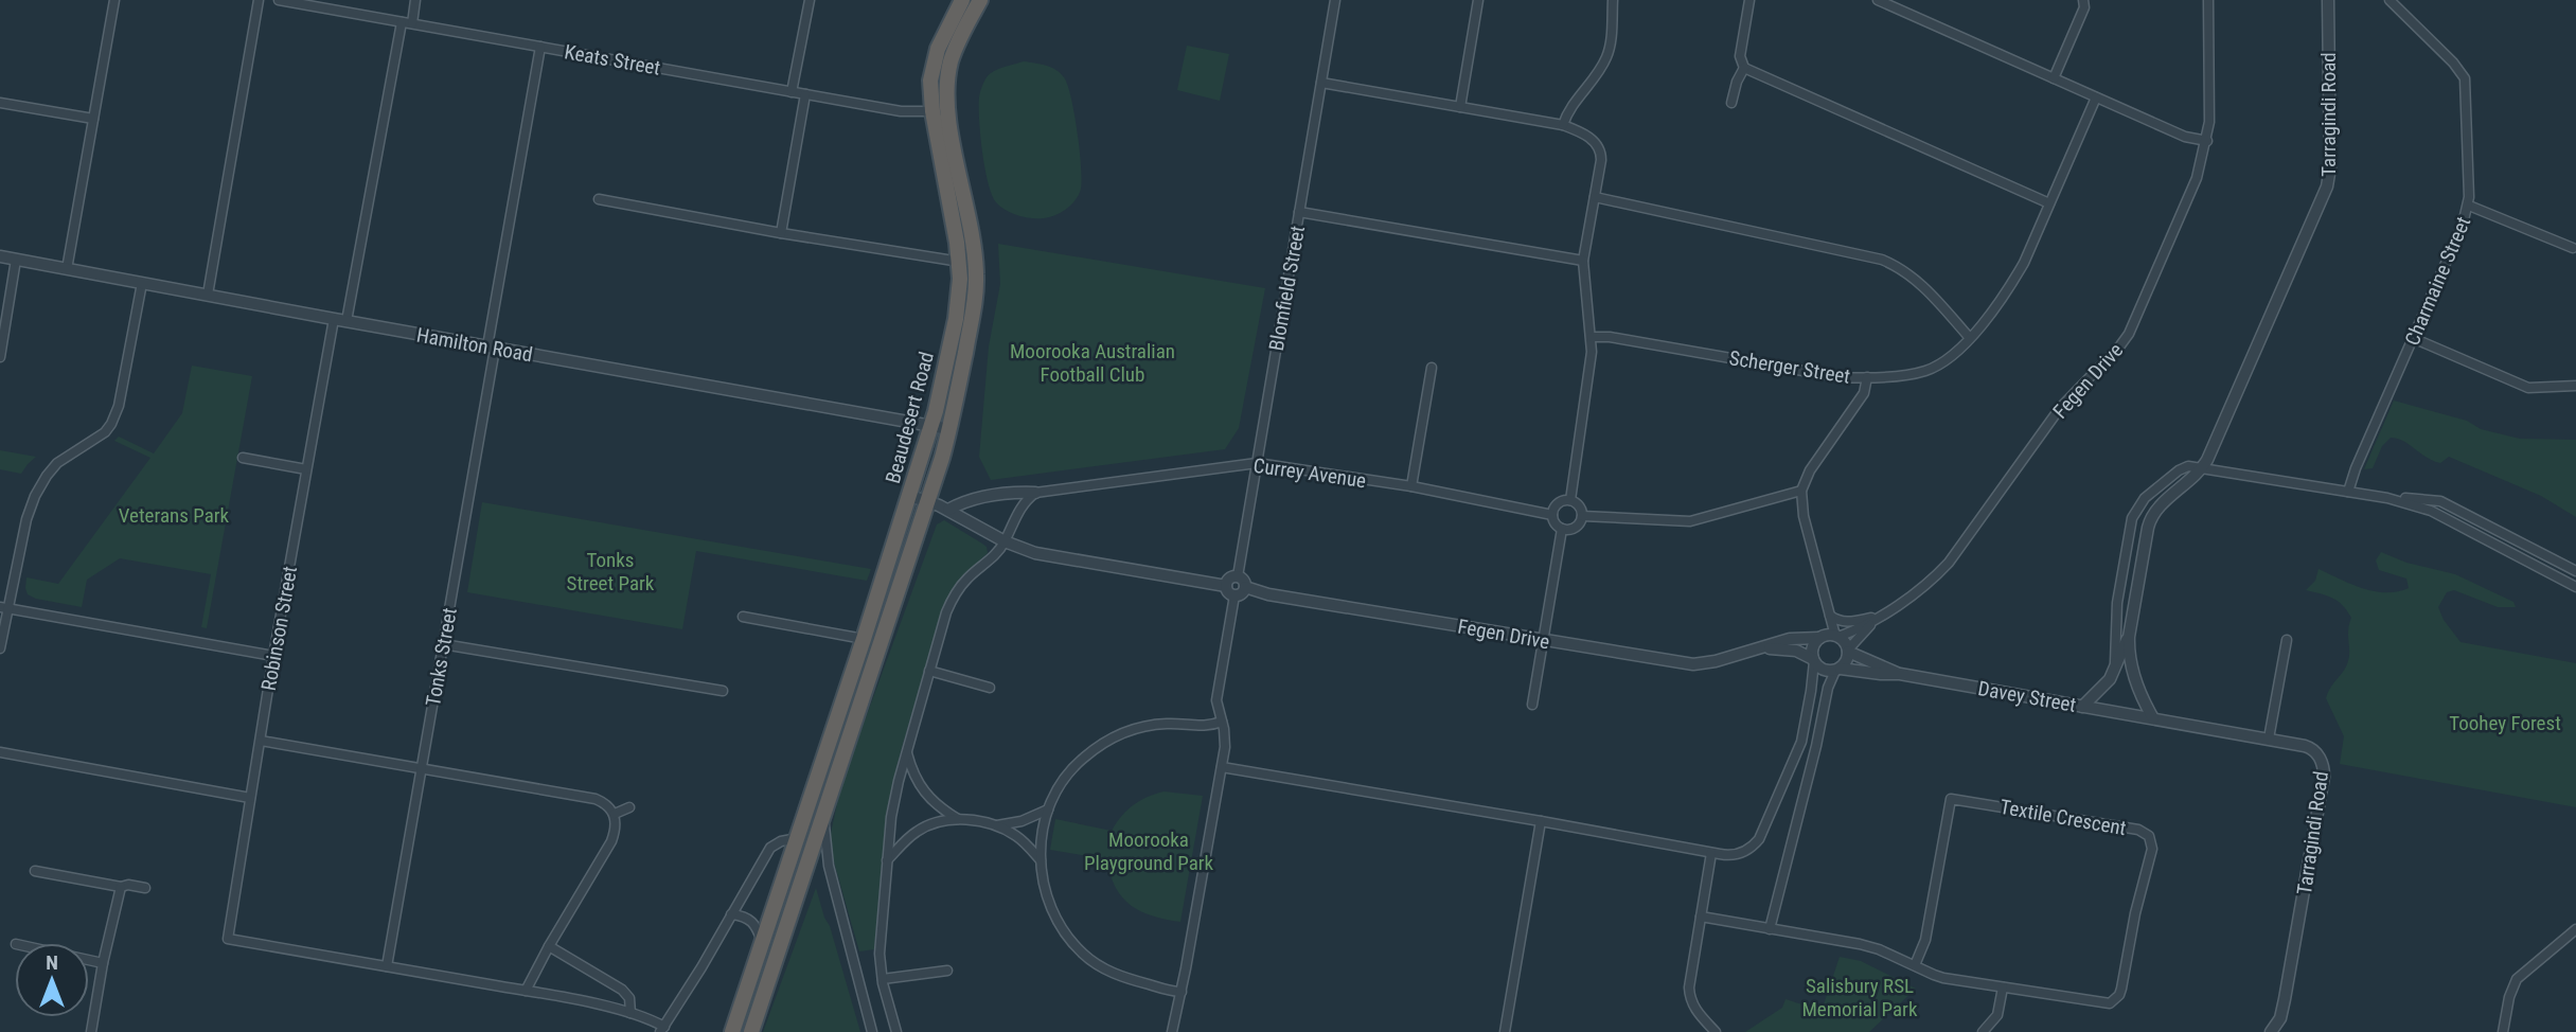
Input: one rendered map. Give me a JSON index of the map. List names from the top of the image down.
{
  "streets": {
    "highway": ["Beaudesert Road"],
    "street": [
      "Keats Street",
      "Tarragindi Road",
      "Charmaine Street",
      "Blomfield Street",
      "Hamilton Road",
      "Scherger Street",
      "Fegen Drive",
      "Currey Avenue",
      "Robinson Street",
      "Tonks Street",
      "Davey Street",
      "Textile Crescent"
    ]
  },
  "crossings": [
    ["Keats Street", "Beaudesert Road"],
    ["Keats Street", "Tonks Street"],
    ["Tarragindi Road", "Davey Street"],
    ["Blomfield Street", "Fegen Drive"],
    ["Blomfield Street", "Currey Avenue"],
    ["Hamilton Road", "Beaudesert Road"],
    ["Hamilton Road", "Robinson Street"],
    ["Hamilton Road", "Tonks Street"],
    ["Fegen Drive", "Davey Street"],
    ["Robinson Street", "Tonks Street"]
  ],
  "parks": [
    "Moorooka Australian Football Club",
    "Veterans Park",
    "Tonks Street Park",
    "Toohey Forest",
    "Moorooka Playground Park",
    "Salisbury RSL Memorial Park"
  ],
  "north": "top"
}
